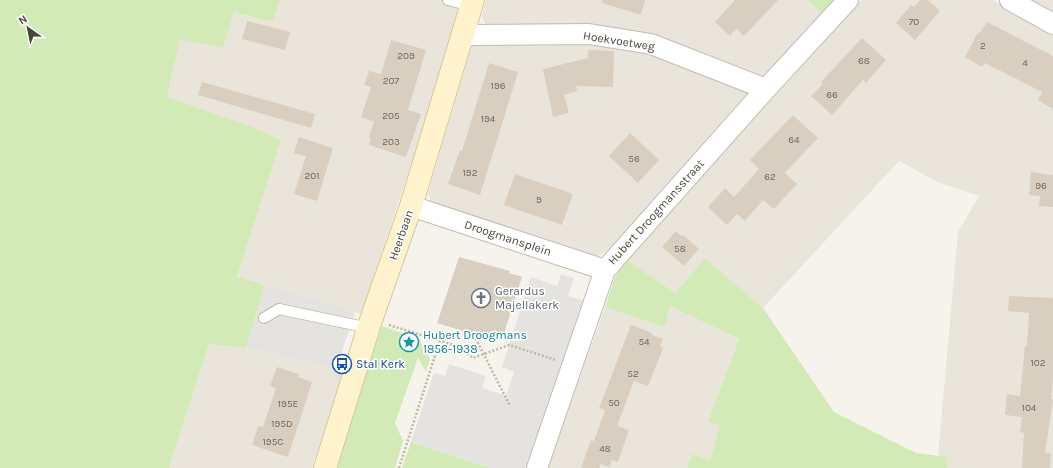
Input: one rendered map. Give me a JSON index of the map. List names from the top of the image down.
{
  "streets": {
    "street": [
      "Hoekvoetweg",
      "Hubert Droogmansstraat",
      "Heerbaan",
      "Droogmansplein"
    ]
  },
  "crossings": [
    ["Hoekvoetweg", "Hubert Droogmansstraat"],
    ["Hoekvoetweg", "Heerbaan"],
    ["Hubert Droogmansstraat", "Droogmansplein"],
    ["Heerbaan", "Droogmansplein"]
  ],
  "places": {
    "church": ["Gerardus Majellakerk"],
    "place": ["Hubert Droogmans 1856-1938"],
    "bus stop": ["Stal Kerk"]
  },
  "house_numbers": [
    "70",
    "2",
    "209",
    "68",
    "4",
    "207",
    "196",
    "66",
    "205",
    "194",
    "64",
    "203",
    "56",
    "192",
    "201",
    "62",
    "96",
    "9",
    "58",
    "54",
    "102",
    "52",
    "50",
    "195E",
    "104",
    "195D",
    "195C",
    "48"
  ],
  "north": "top left"
}
